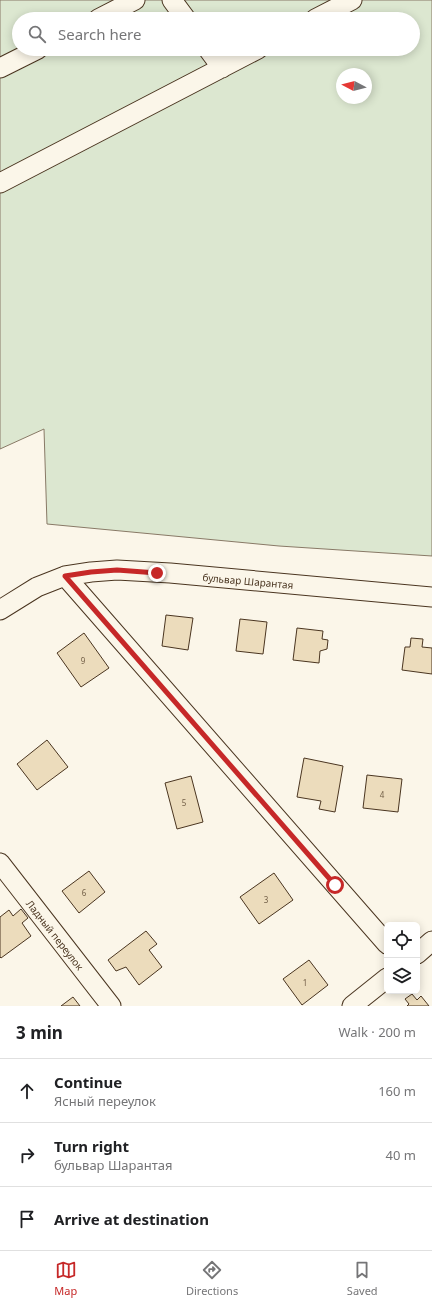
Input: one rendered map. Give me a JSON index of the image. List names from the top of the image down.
{
  "streets": {
    "street": ["бульвар Шарантая", "Ладный переулок"]
  },
  "house_numbers": [
    "9",
    "4",
    "5",
    "6",
    "3",
    "1"
  ],
  "north": "left",
  "page": {
    "search": "Search here",
    "heading": ["3 min", "Walk · 200 m"],
    "list": [
      ["Continue", "Ясный переулок", "160 m"],
      ["Turn right", "бульвар Шарантая", "40 m"],
      "Arrive at destination"
    ],
    "nav": ["Map", "Directions", "Saved"]
  }
}
